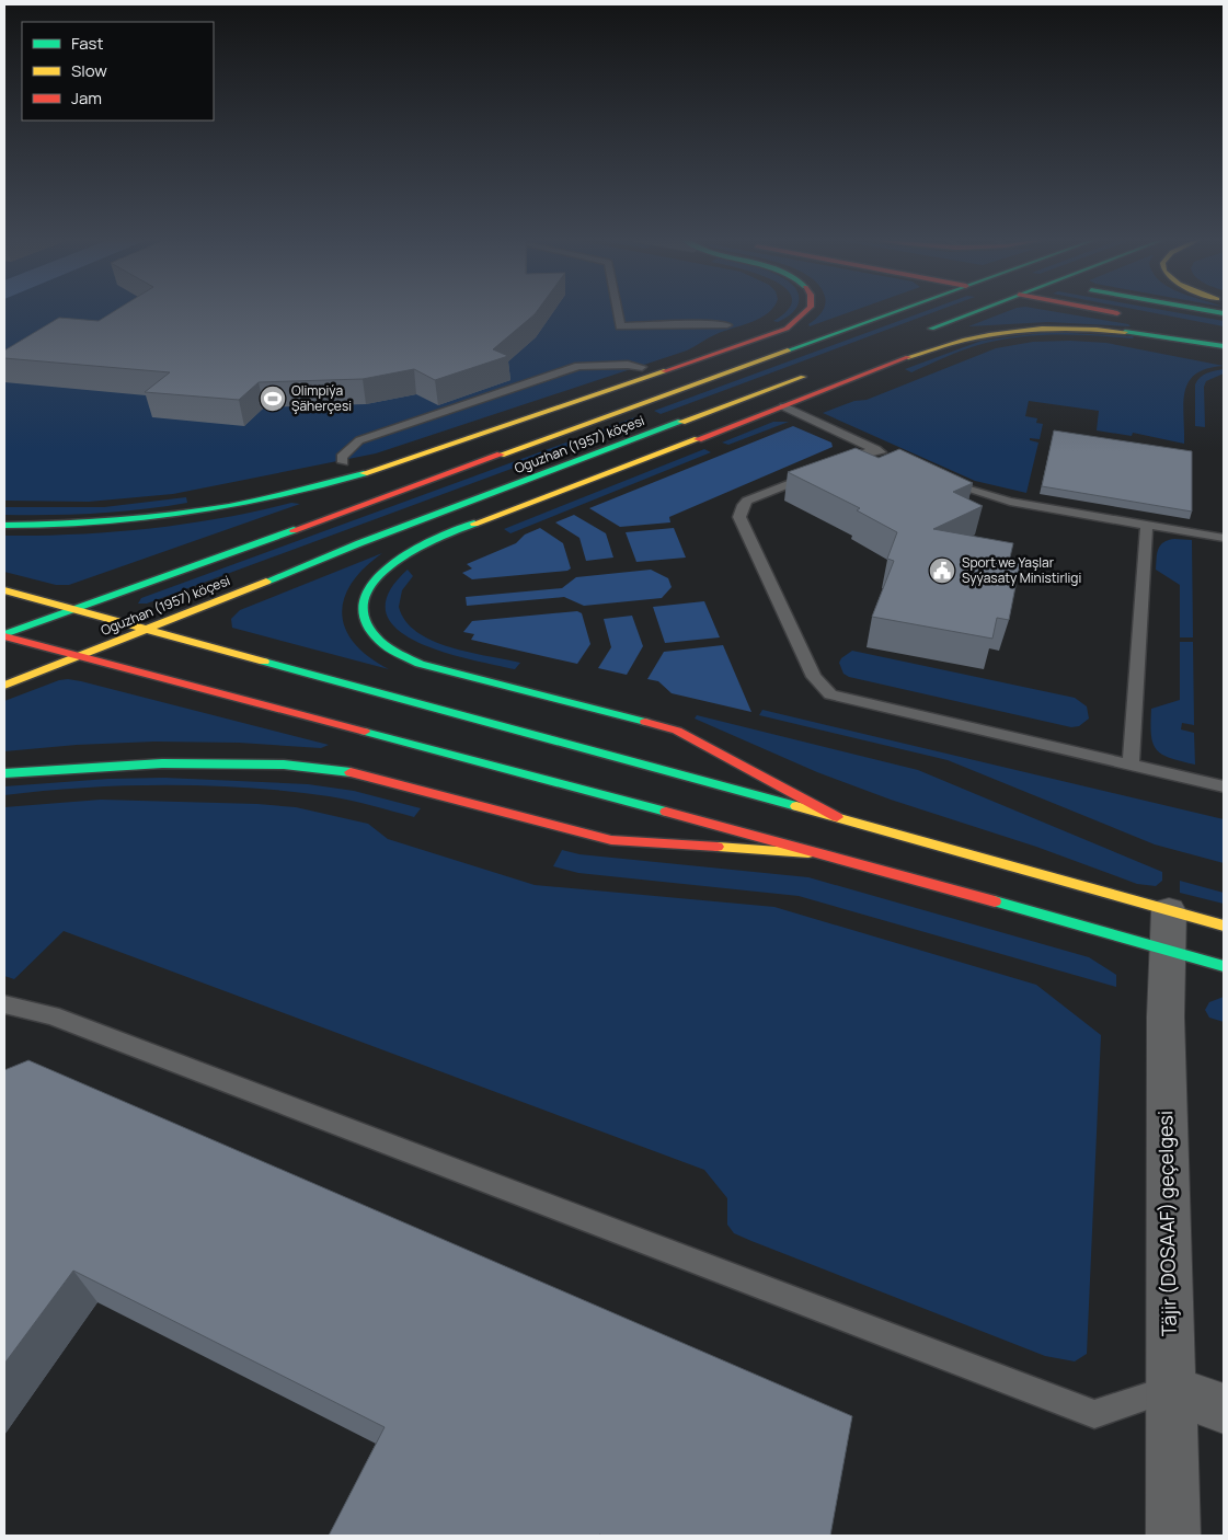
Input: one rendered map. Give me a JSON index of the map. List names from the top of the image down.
{
  "streets": {
    "main road": ["Oguzhan (1957) köçesi"],
    "street": ["Täjir (DOSAAF) geçelgesi"]
  },
  "places": {
    "sports": ["Olimpiýa Şäherçesi"],
    "public building": ["Sport we Yaşlar Syýasaty Ministirligi"]
  },
  "legend": ["Fast", "Slow", "Jam"]
}
